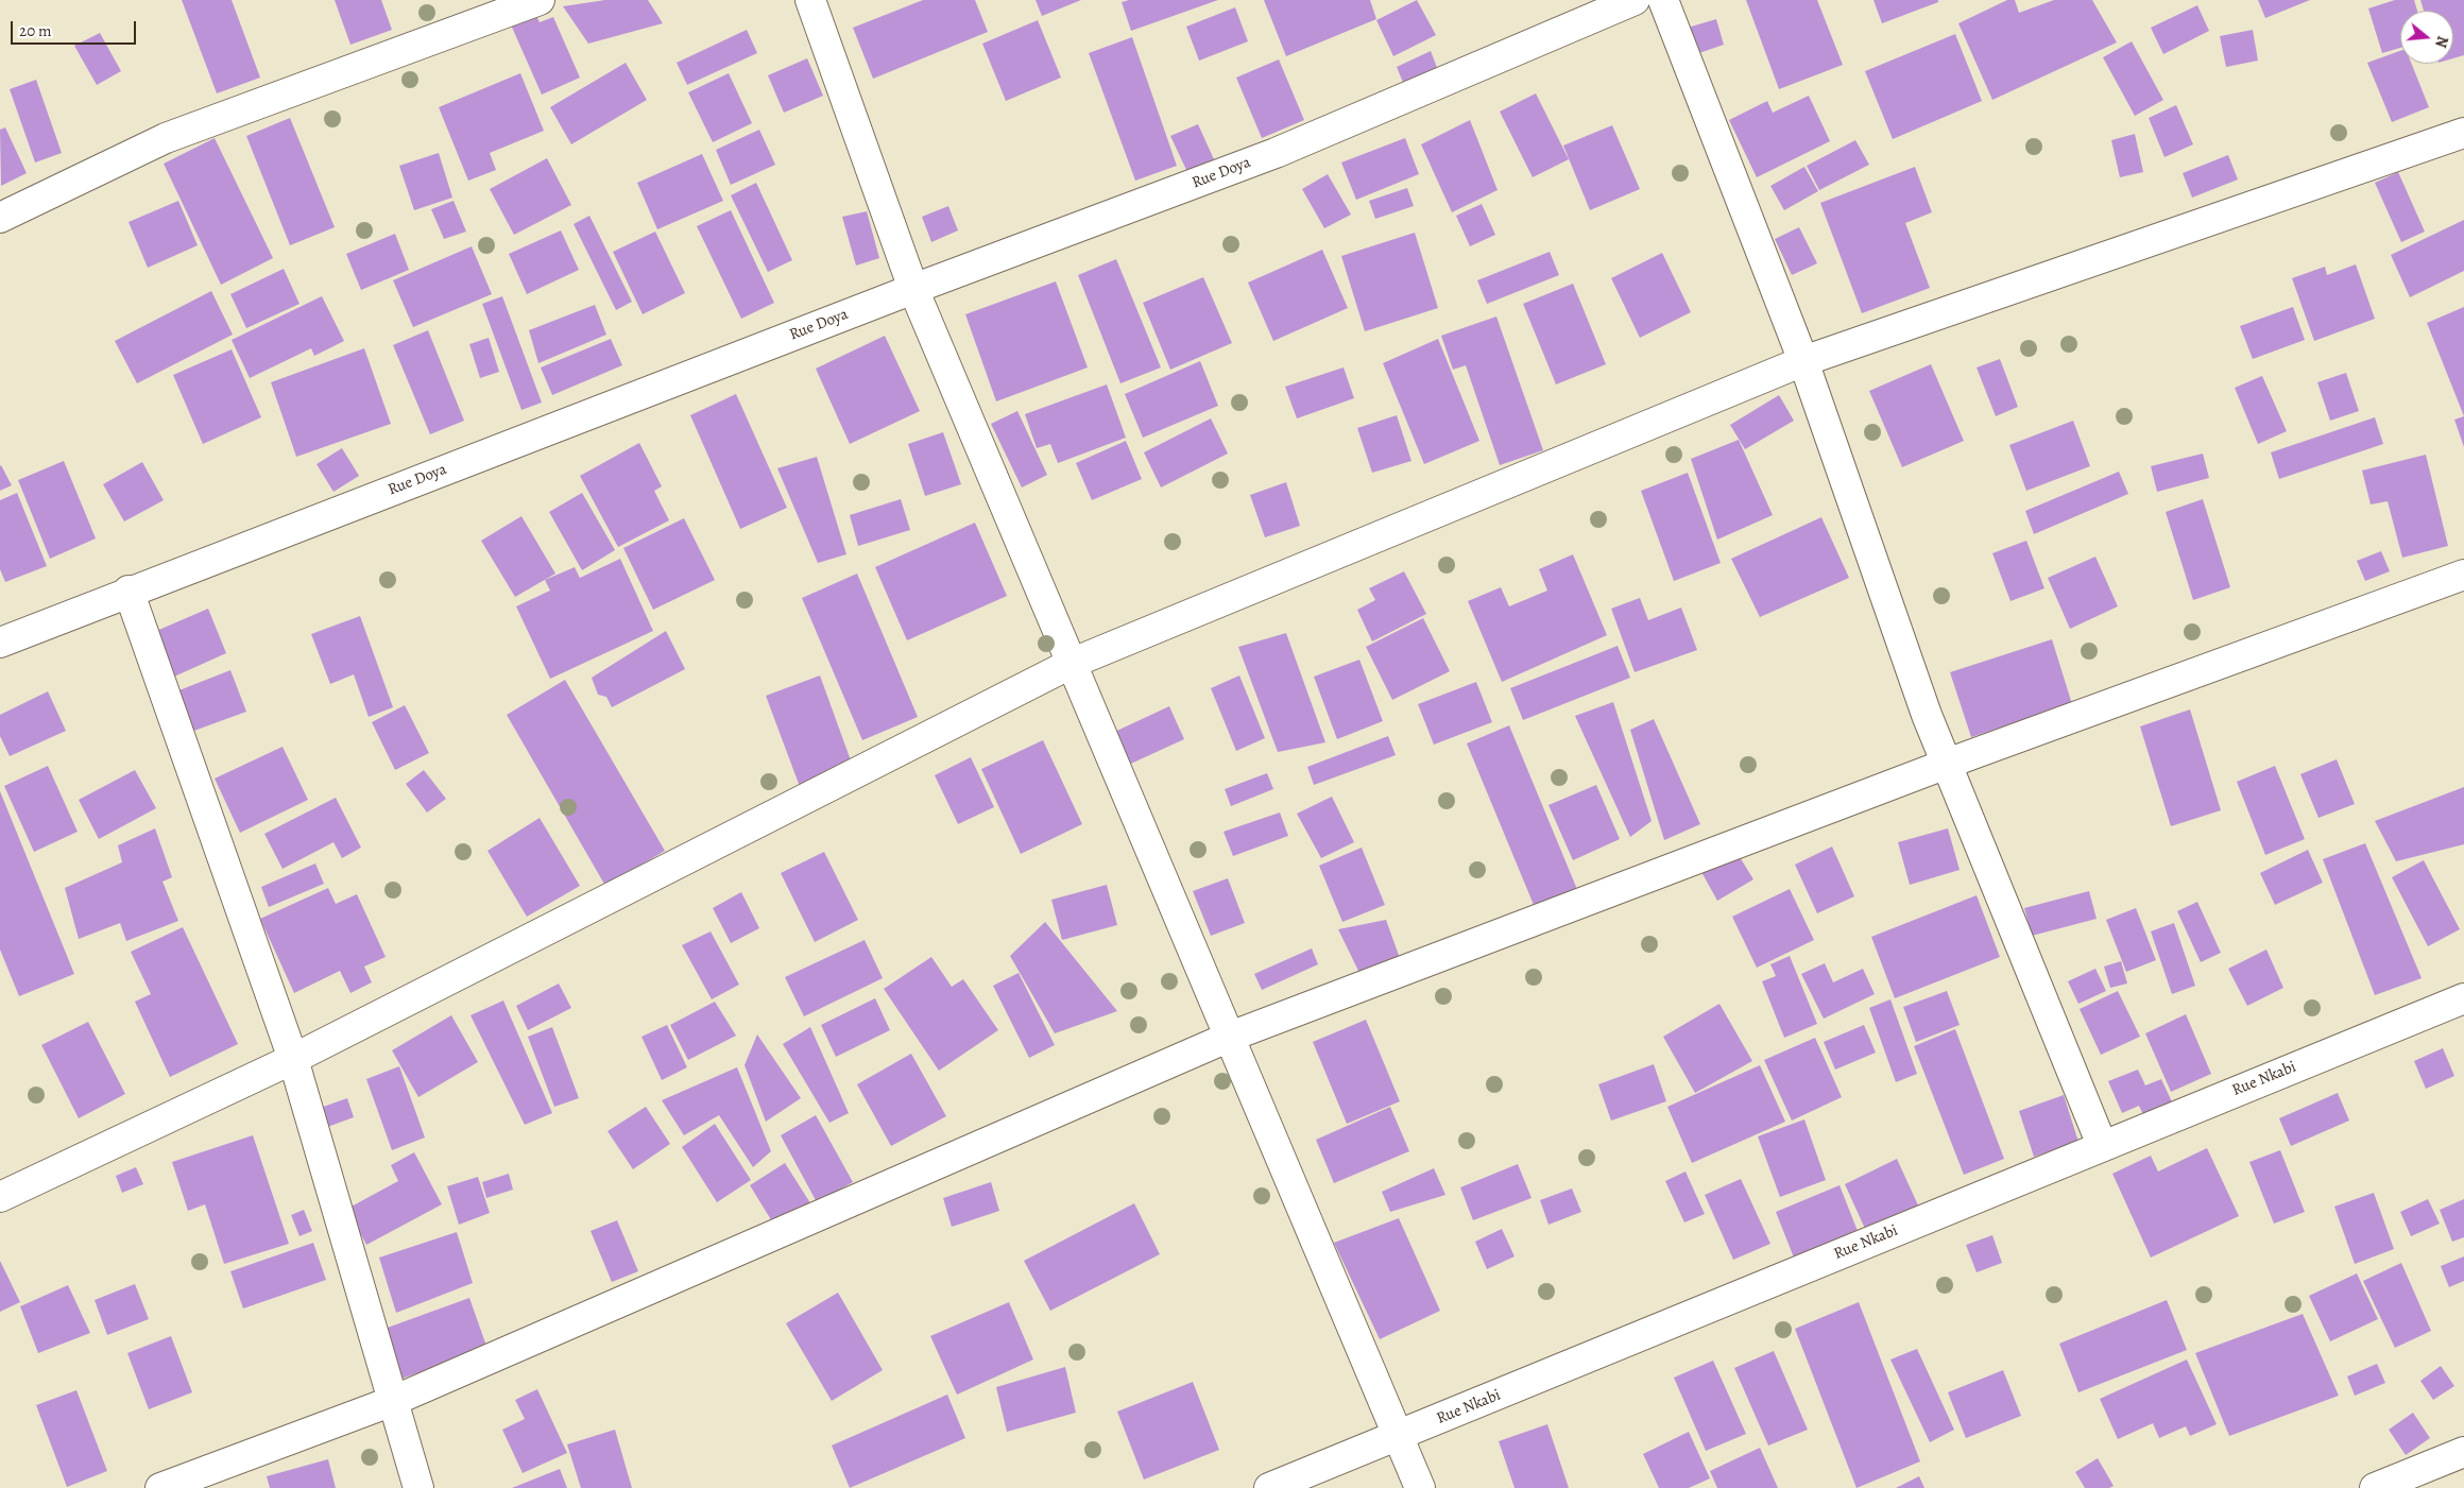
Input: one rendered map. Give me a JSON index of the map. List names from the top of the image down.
{
  "streets": {
    "street": ["Rue Doya", "Rue Nkabi"]
  },
  "scale_bar": "20 m",
  "north": "right"
}
